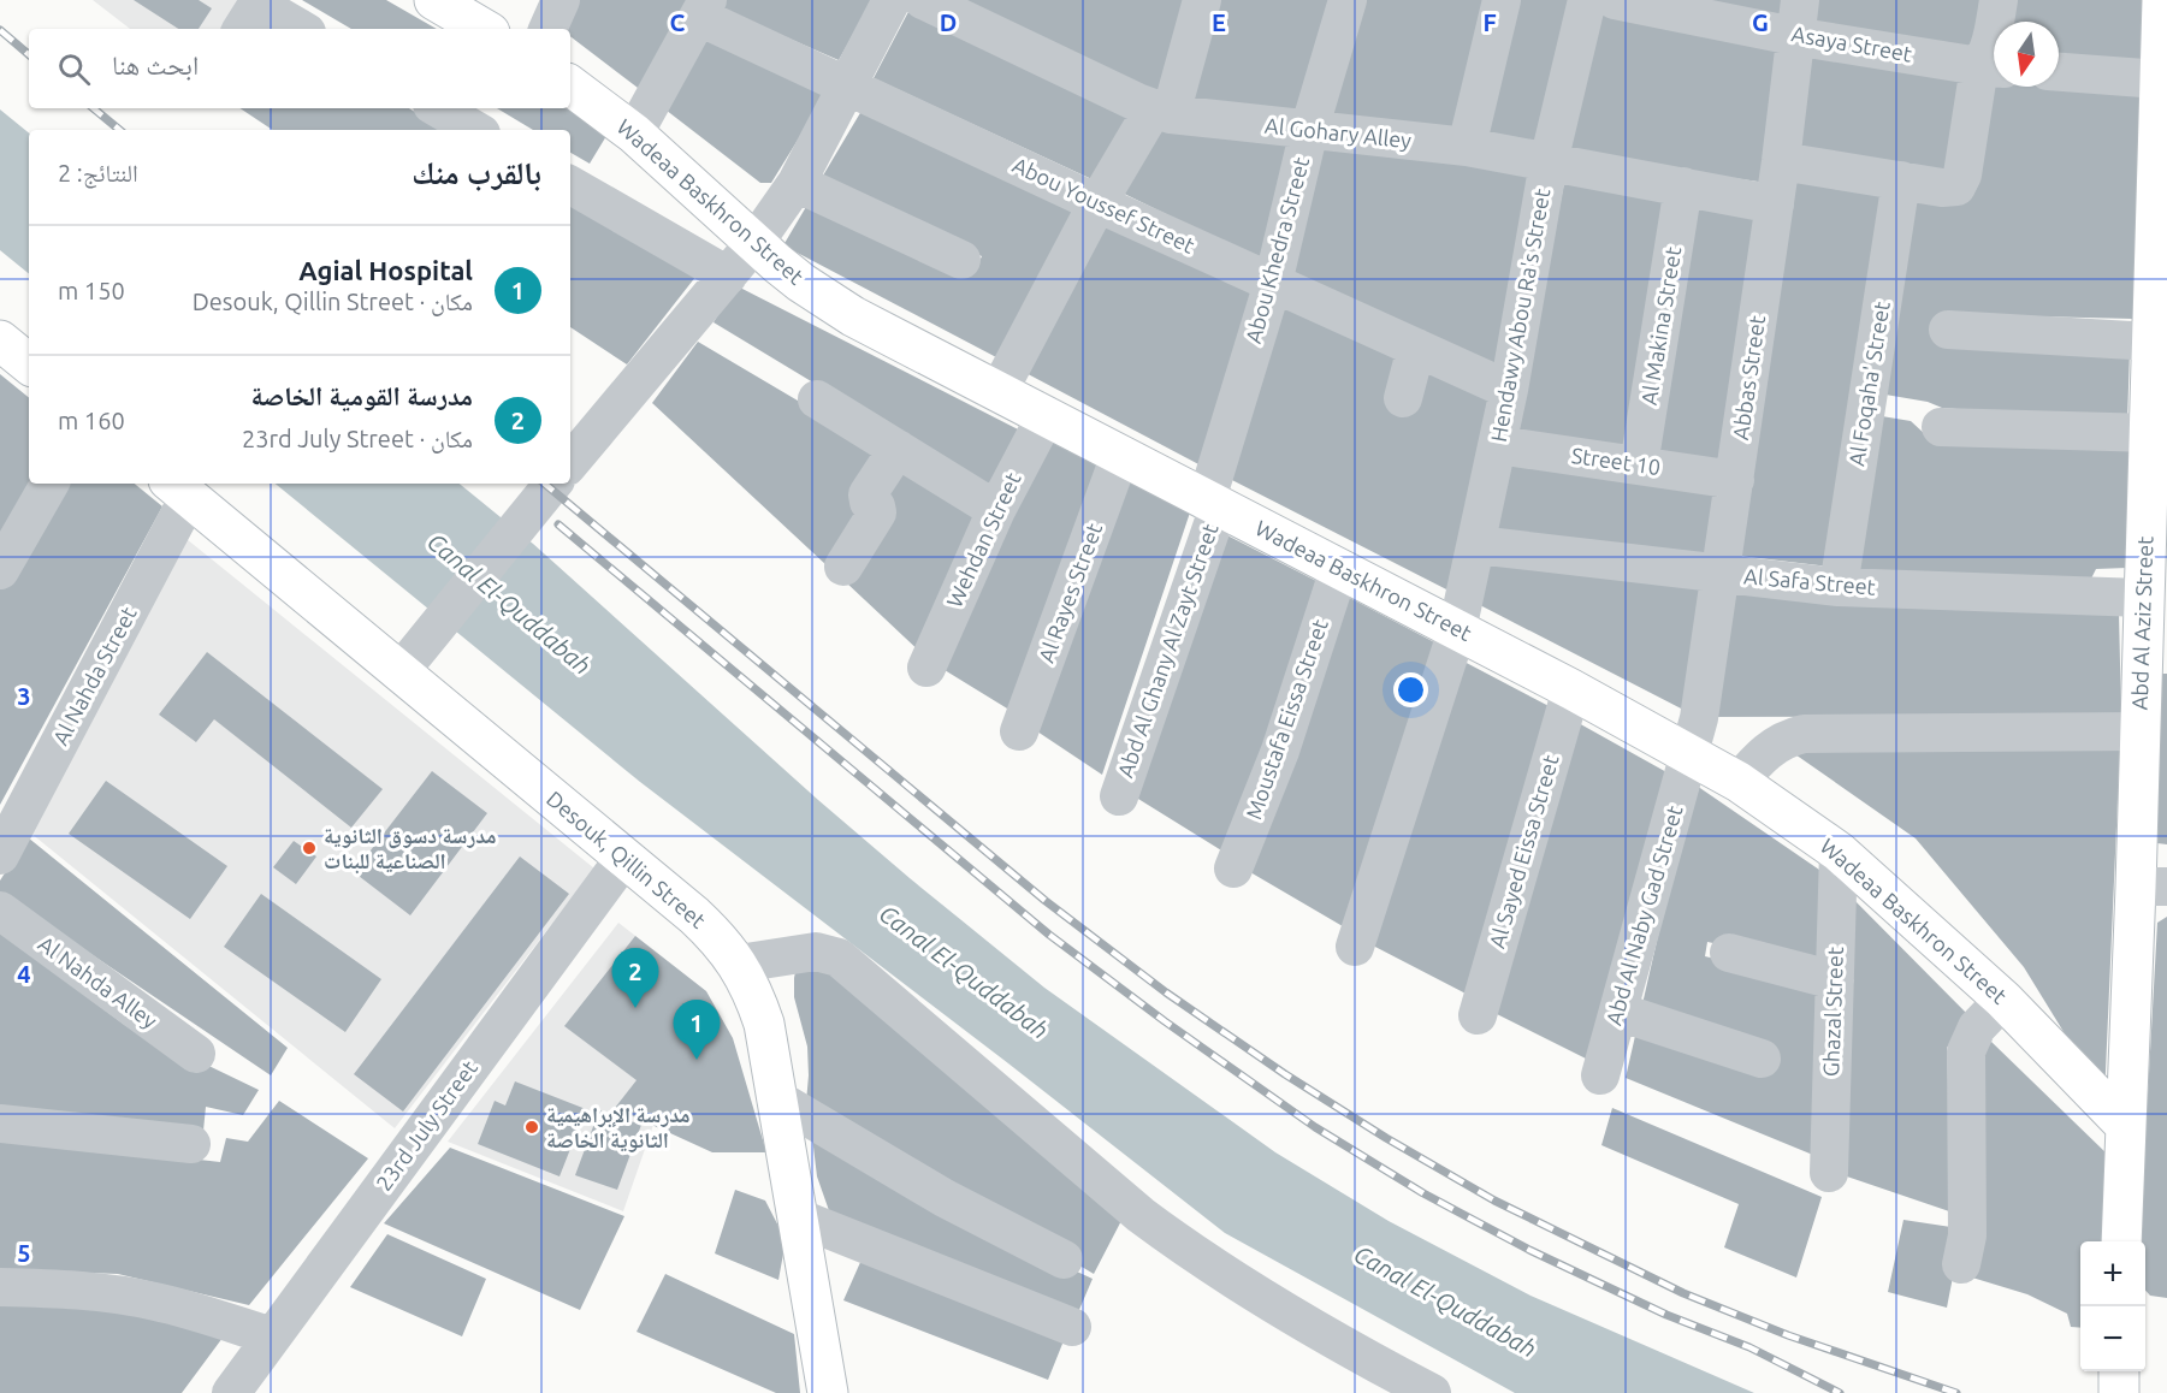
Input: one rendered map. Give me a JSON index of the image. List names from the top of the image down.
{
  "streets": {
    "street": [
      "Asaya Street",
      "Al Gohary Alley",
      "Wadeaa Baskhron Street",
      "Abou Youssef Street",
      "Abou Khedra Street",
      "Hendawy Abou Ra's Street",
      "Al Makina Street",
      "Abbas Street",
      "Al Foqaha' Street",
      "Street 10",
      "Wehdan Street",
      "Al Safa Street",
      "Al Rayes Street",
      "Abd Al Aziz Street",
      "Abd Al Ghany Al Zayt Street",
      "Al Nahda Street",
      "Moustafa Eissa Street",
      "Al Sayed Eissa Street",
      "Desouk, Qillin Street",
      "Abd Al Naby Gad Street",
      "Al Nahda Alley",
      "Ghazal Street",
      "23rd July Street"
    ]
  },
  "crossings": [
    ["Asaya Street", "Abbas Street"],
    ["Al Gohary Alley", "Abou Khedra Street"],
    ["Al Gohary Alley", "Hendawy Abou Ra's Street"],
    ["Al Gohary Alley", "Al Makina Street"],
    ["Al Gohary Alley", "Abbas Street"],
    ["Wadeaa Baskhron Street", "Abou Khedra Street"],
    ["Wadeaa Baskhron Street", "Hendawy Abou Ra's Street"],
    ["Wadeaa Baskhron Street", "Abbas Street"],
    ["Wadeaa Baskhron Street", "Wehdan Street"],
    ["Wadeaa Baskhron Street", "Al Rayes Street"],
    ["Wadeaa Baskhron Street", "Abd Al Aziz Street"],
    ["Wadeaa Baskhron Street", "Abd Al Ghany Al Zayt Street"],
    ["Wadeaa Baskhron Street", "Moustafa Eissa Street"],
    ["Wadeaa Baskhron Street", "Al Sayed Eissa Street"],
    ["Wadeaa Baskhron Street", "Abd Al Naby Gad Street"],
    ["Wadeaa Baskhron Street", "Ghazal Street"],
    ["Abou Youssef Street", "Abou Khedra Street"],
    ["Abou Youssef Street", "Hendawy Abou Ra's Street"],
    ["Abou Khedra Street", "Abd Al Ghany Al Zayt Street"],
    ["Hendawy Abou Ra's Street", "Street 10"],
    ["Hendawy Abou Ra's Street", "Al Safa Street"],
    ["Al Makina Street", "Street 10"],
    ["Abbas Street", "Street 10"],
    ["Abbas Street", "Al Safa Street"],
    ["Abbas Street", "Abd Al Naby Gad Street"],
    ["Al Foqaha' Street", "Al Safa Street"],
    ["Al Safa Street", "Abd Al Aziz Street"],
    ["Al Nahda Street", "Desouk, Qillin Street"],
    ["Desouk, Qillin Street", "23rd July Street"]
  ],
  "water": ["Canal El-Quddabah"],
  "places": ["مدرسة دسوق الثانوية الصناعية للبنات", "مدرسة الإبراهيمية الثانوية الخاصة"],
  "north": "bottom",
  "page": {
    "search": "ابحث هنا",
    "heading": ["بالقرب منك", "النتائج: 2"],
    "list": [
      {
        "mark": "1",
        "name": "Agial Hospital",
        "note": "مكان · Desouk, Qillin Street",
        "value": "150 m"
      },
      {
        "mark": "2",
        "name": "مدرسة القومية الخاصة",
        "note": "مكان · 23rd July Street",
        "value": "160 m"
      }
    ],
    "pins": ["2", "1"],
    "map_buttons": ["+", "−"]
  },
  "grid": {
    "columns": [
      "C",
      "D",
      "E",
      "F",
      "G"
    ],
    "rows": ["3", "4", "5"]
  }
}
